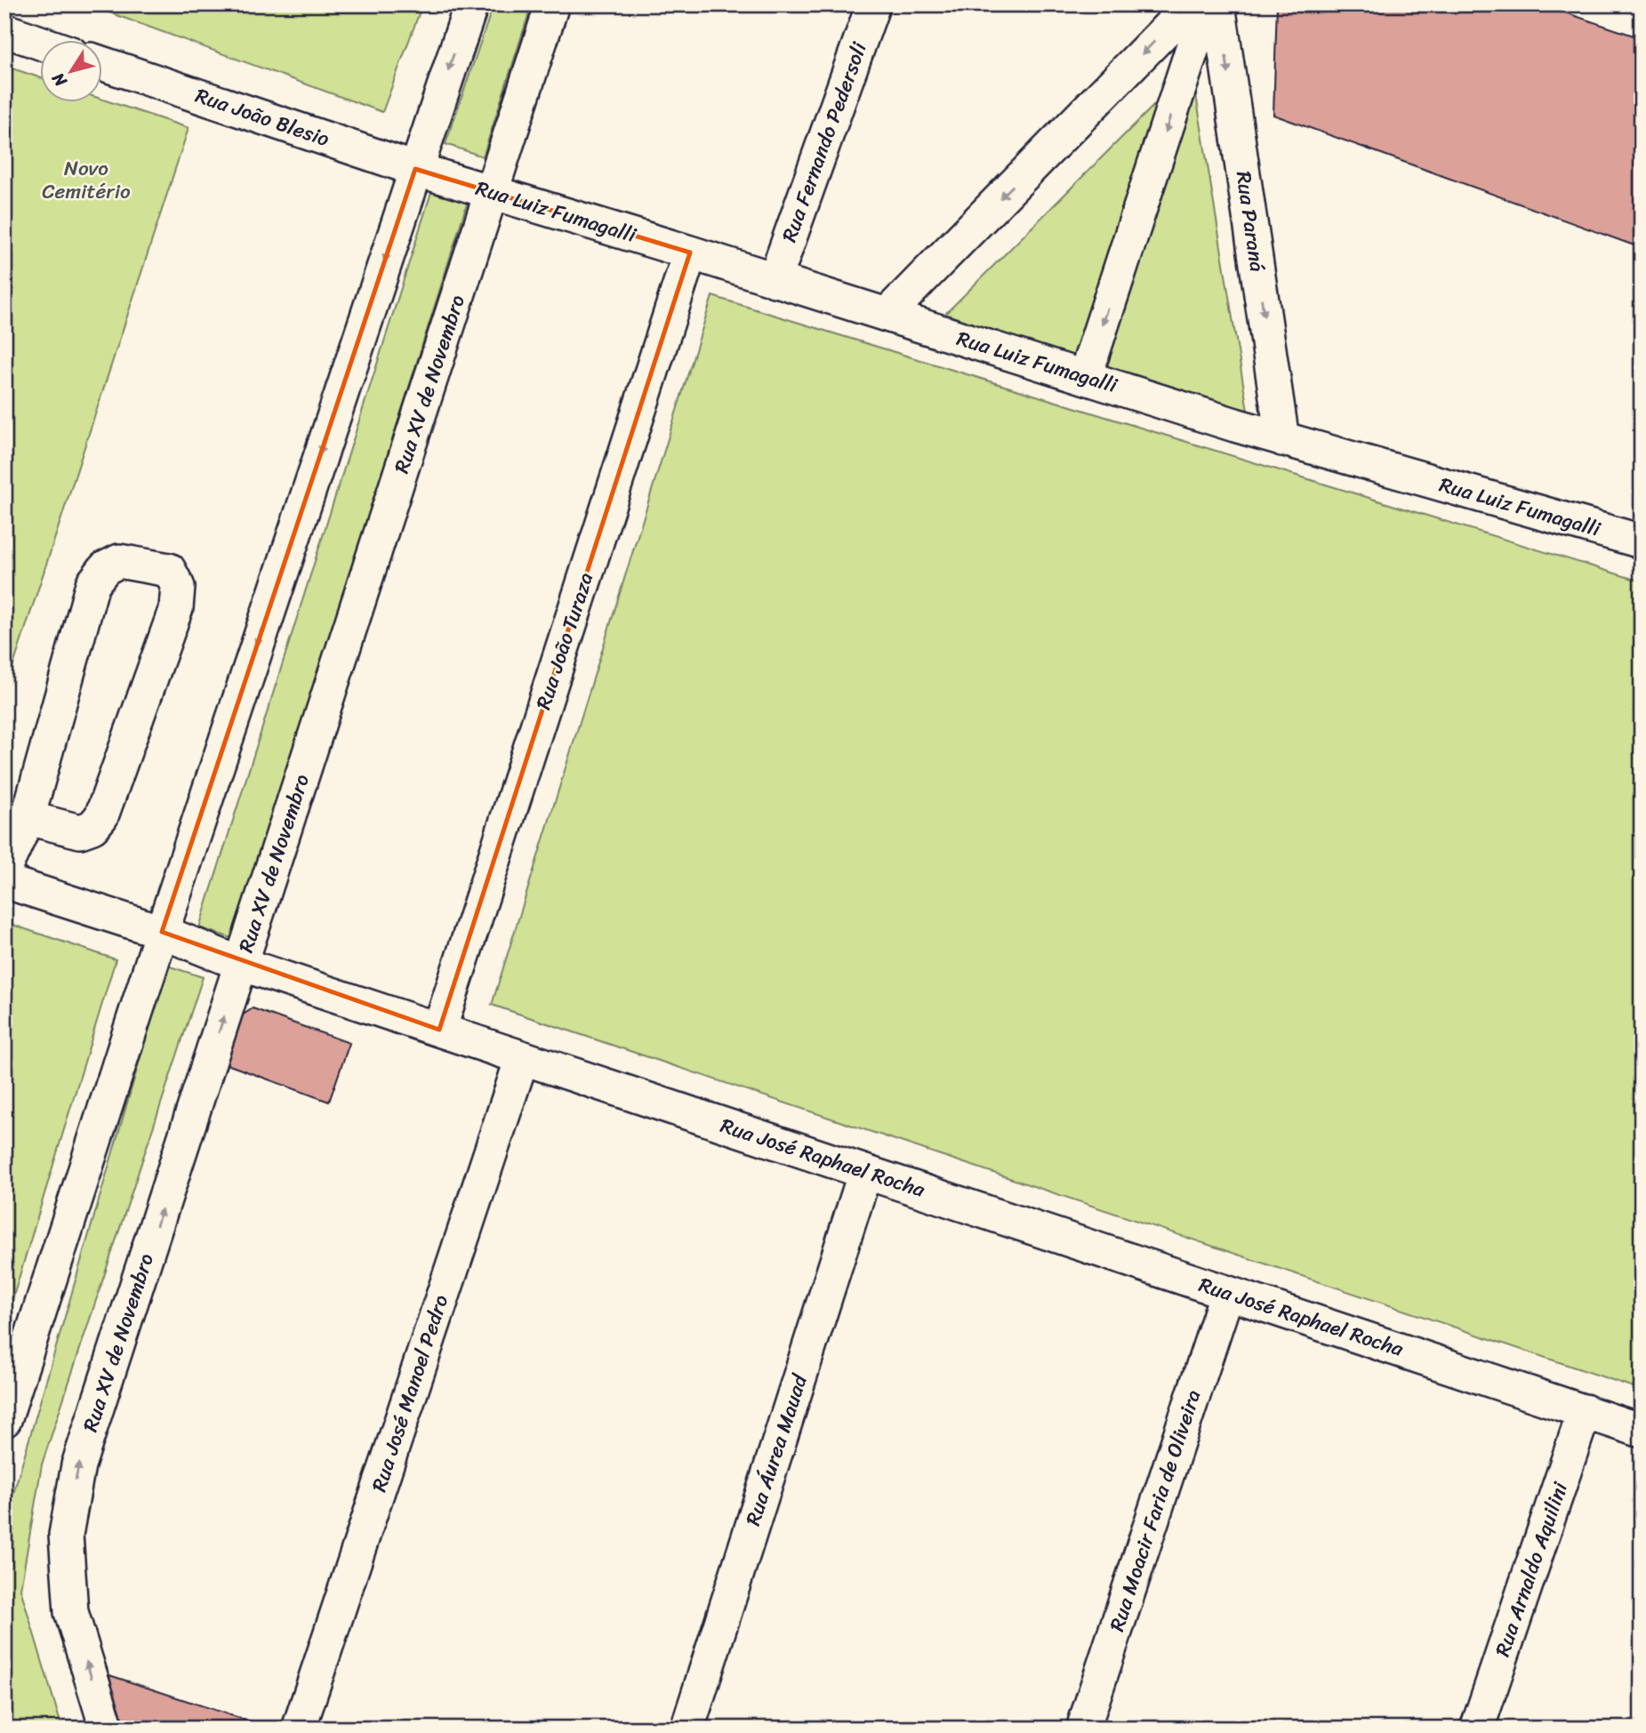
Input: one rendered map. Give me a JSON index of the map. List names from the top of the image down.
{
  "streets": {
    "street": [
      "Rua João Blesio",
      "Rua Fernando Pedersoli",
      "Rua Luiz Fumagalli",
      "Rua Paraná",
      "Rua XV de Novembro",
      "Rua João Turaza",
      "Rua José Raphael Rocha",
      "Rua José Manoel Pedro",
      "Rua Áurea Mauad",
      "Rua Moacir Faria de Oliveira",
      "Rua Arnaldo Aquilini"
    ]
  },
  "crossings": [
    ["Rua João Blesio", "Rua Luiz Fumagalli"],
    ["Rua Fernando Pedersoli", "Rua Luiz Fumagalli"],
    ["Rua Luiz Fumagalli", "Rua Paraná"],
    ["Rua Luiz Fumagalli", "Rua XV de Novembro"],
    ["Rua Luiz Fumagalli", "Rua João Turaza"],
    ["Rua XV de Novembro", "Rua José Raphael Rocha"],
    ["Rua João Turaza", "Rua José Raphael Rocha"],
    ["Rua José Raphael Rocha", "Rua José Manoel Pedro"],
    ["Rua José Raphael Rocha", "Rua Áurea Mauad"],
    ["Rua José Raphael Rocha", "Rua Moacir Faria de Oliveira"],
    ["Rua José Raphael Rocha", "Rua Arnaldo Aquilini"]
  ],
  "one_way": ["Rua Paraná"],
  "parks": ["Novo Cemitério"],
  "north": "bottom left"
}
